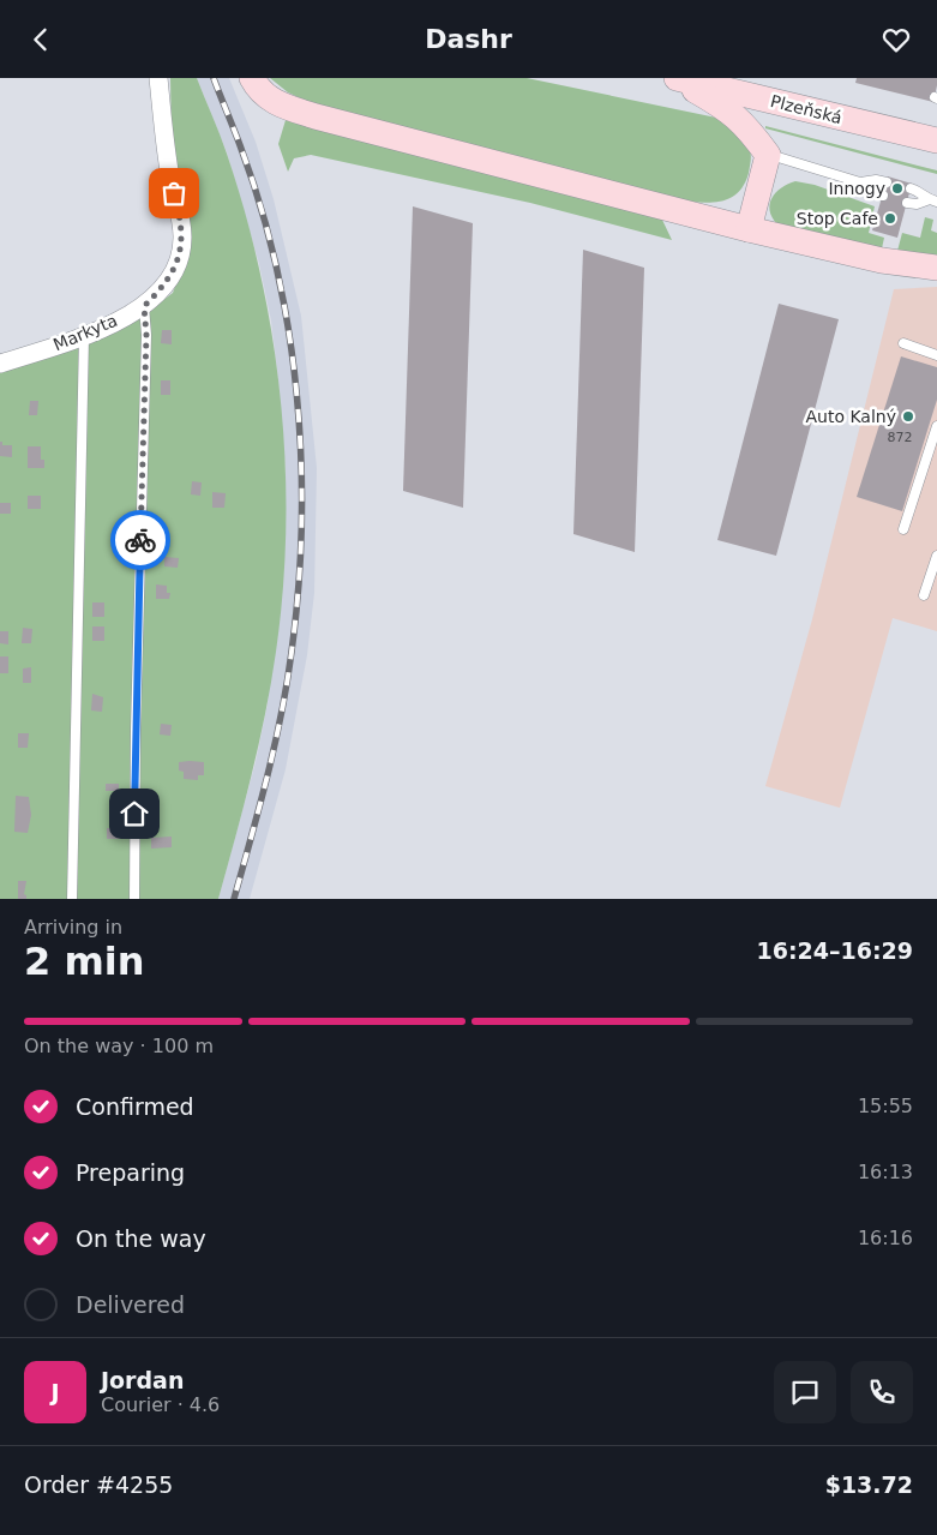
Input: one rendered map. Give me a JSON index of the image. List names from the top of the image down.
{
  "streets": {
    "main road": ["Plzeňská"],
    "street": ["Markyta"]
  },
  "places": ["Innogy", "Stop Cafe", "Auto Kalný"],
  "house_numbers": ["872"],
  "page": {
    "header": "Dashr",
    "heading": ["2 min", "Arriving in", "16:24–16:29"],
    "panel": [
      "Jordan",
      "Courier · 4.6",
      "Order #4255",
      "$13.72"
    ],
    "bar": "On the way · 100 m",
    "list": [
      ["Confirmed", "15:55"],
      ["Preparing", "16:13"],
      ["On the way", "16:16"],
      "Delivered"
    ],
    "round": "J"
  }
}
